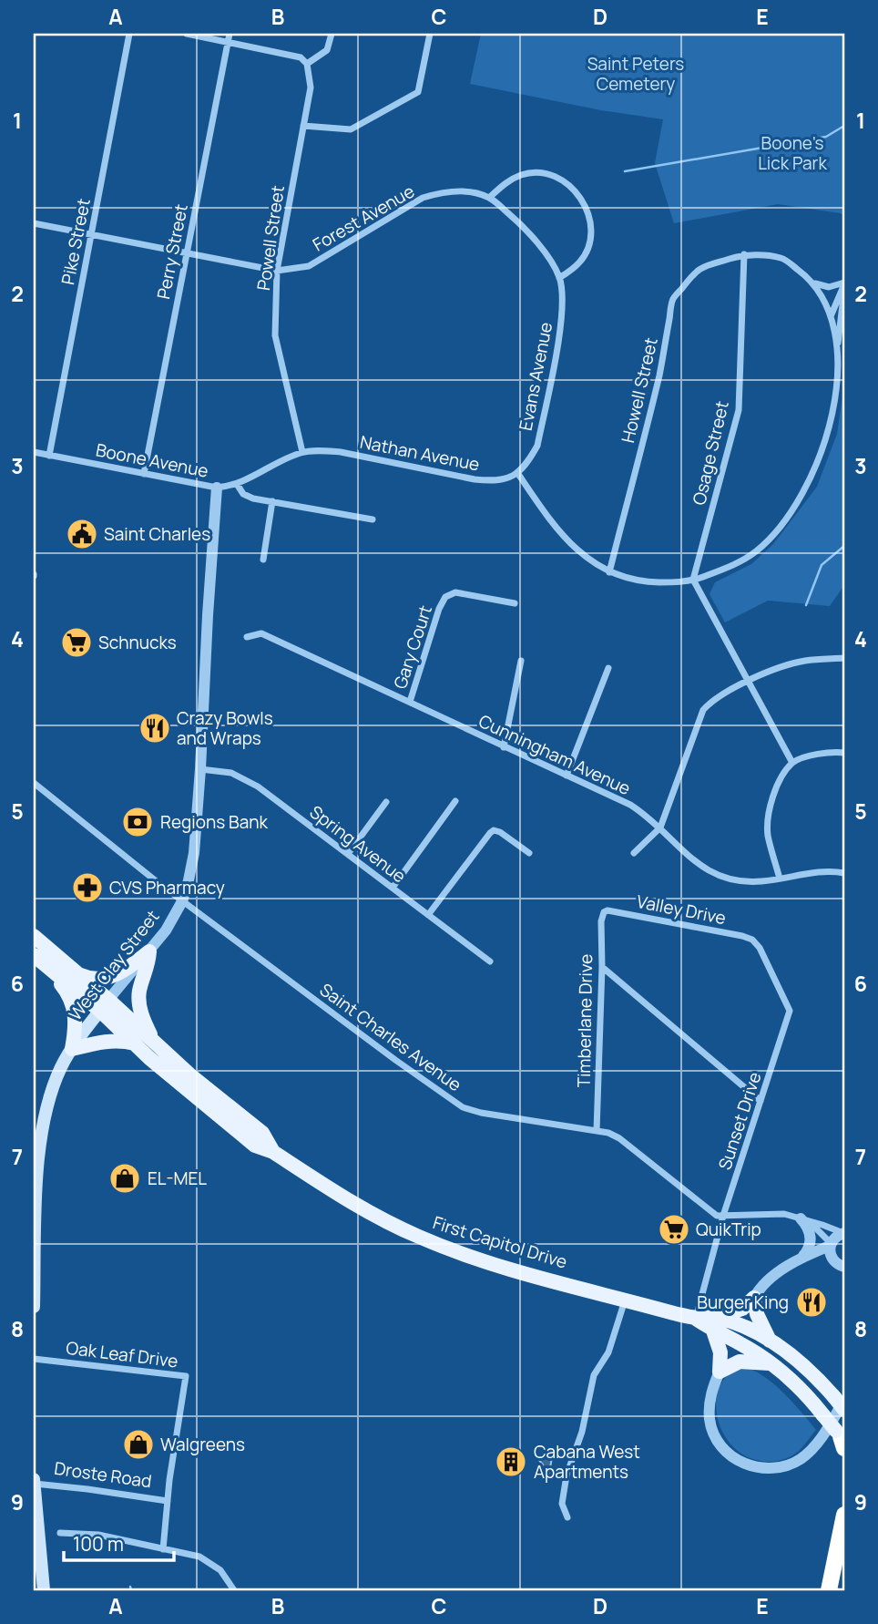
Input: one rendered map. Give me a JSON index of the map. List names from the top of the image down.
{
  "streets": {
    "main road": ["West Clay Street", "First Capitol Drive"],
    "street": [
      "Forest Avenue",
      "Powell Street",
      "Pike Street",
      "Perry Street",
      "Evans Avenue",
      "Howell Street",
      "Nathan Avenue",
      "Osage Street",
      "Boone Avenue",
      "Gary Court",
      "Cunningham Avenue",
      "Spring Avenue",
      "Valley Drive",
      "Timberlane Drive",
      "Saint Charles Avenue",
      "Sunset Drive",
      "Oak Leaf Drive",
      "Droste Road"
    ]
  },
  "crossings": [
    ["Forest Avenue", "Powell Street"],
    ["Forest Avenue", "Pike Street"],
    ["Forest Avenue", "Perry Street"],
    ["Forest Avenue", "Evans Avenue"],
    ["Powell Street", "Nathan Avenue"],
    ["Pike Street", "Boone Avenue"],
    ["Perry Street", "Boone Avenue"],
    ["Evans Avenue", "Nathan Avenue"],
    ["Howell Street", "Osage Street"],
    ["Nathan Avenue", "Boone Avenue"],
    ["Boone Avenue", "West Clay Street"],
    ["Gary Court", "Cunningham Avenue"],
    ["Spring Avenue", "West Clay Street"],
    ["Valley Drive", "Timberlane Drive"],
    ["Valley Drive", "Sunset Drive"],
    ["West Clay Street", "Saint Charles Avenue"],
    ["West Clay Street", "First Capitol Drive"],
    ["Timberlane Drive", "Saint Charles Avenue"],
    ["Saint Charles Avenue", "Sunset Drive"],
    ["Sunset Drive", "First Capitol Drive"],
    ["Oak Leaf Drive", "Droste Road"]
  ],
  "parks": ["Saint Peters Cemetery", "Boone's Lick Park"],
  "places": {
    "public building": ["Saint Charles"],
    "supermarket": ["Schnucks", "QuikTrip"],
    "restaurant": ["Crazy Bowls and Wraps", "Burger King"],
    "bank": ["Regions Bank"],
    "pharmacy": ["CVS Pharmacy"],
    "shop": ["EL-MEL", "Walgreens"],
    "building": ["Cabana West Apartments"]
  },
  "scale_bar": "100 m",
  "grid": {
    "columns": [
      "A",
      "B",
      "C",
      "D",
      "E"
    ],
    "rows": [
      "1",
      "2",
      "3",
      "4",
      "5",
      "6",
      "7",
      "8",
      "9"
    ]
  }
}
